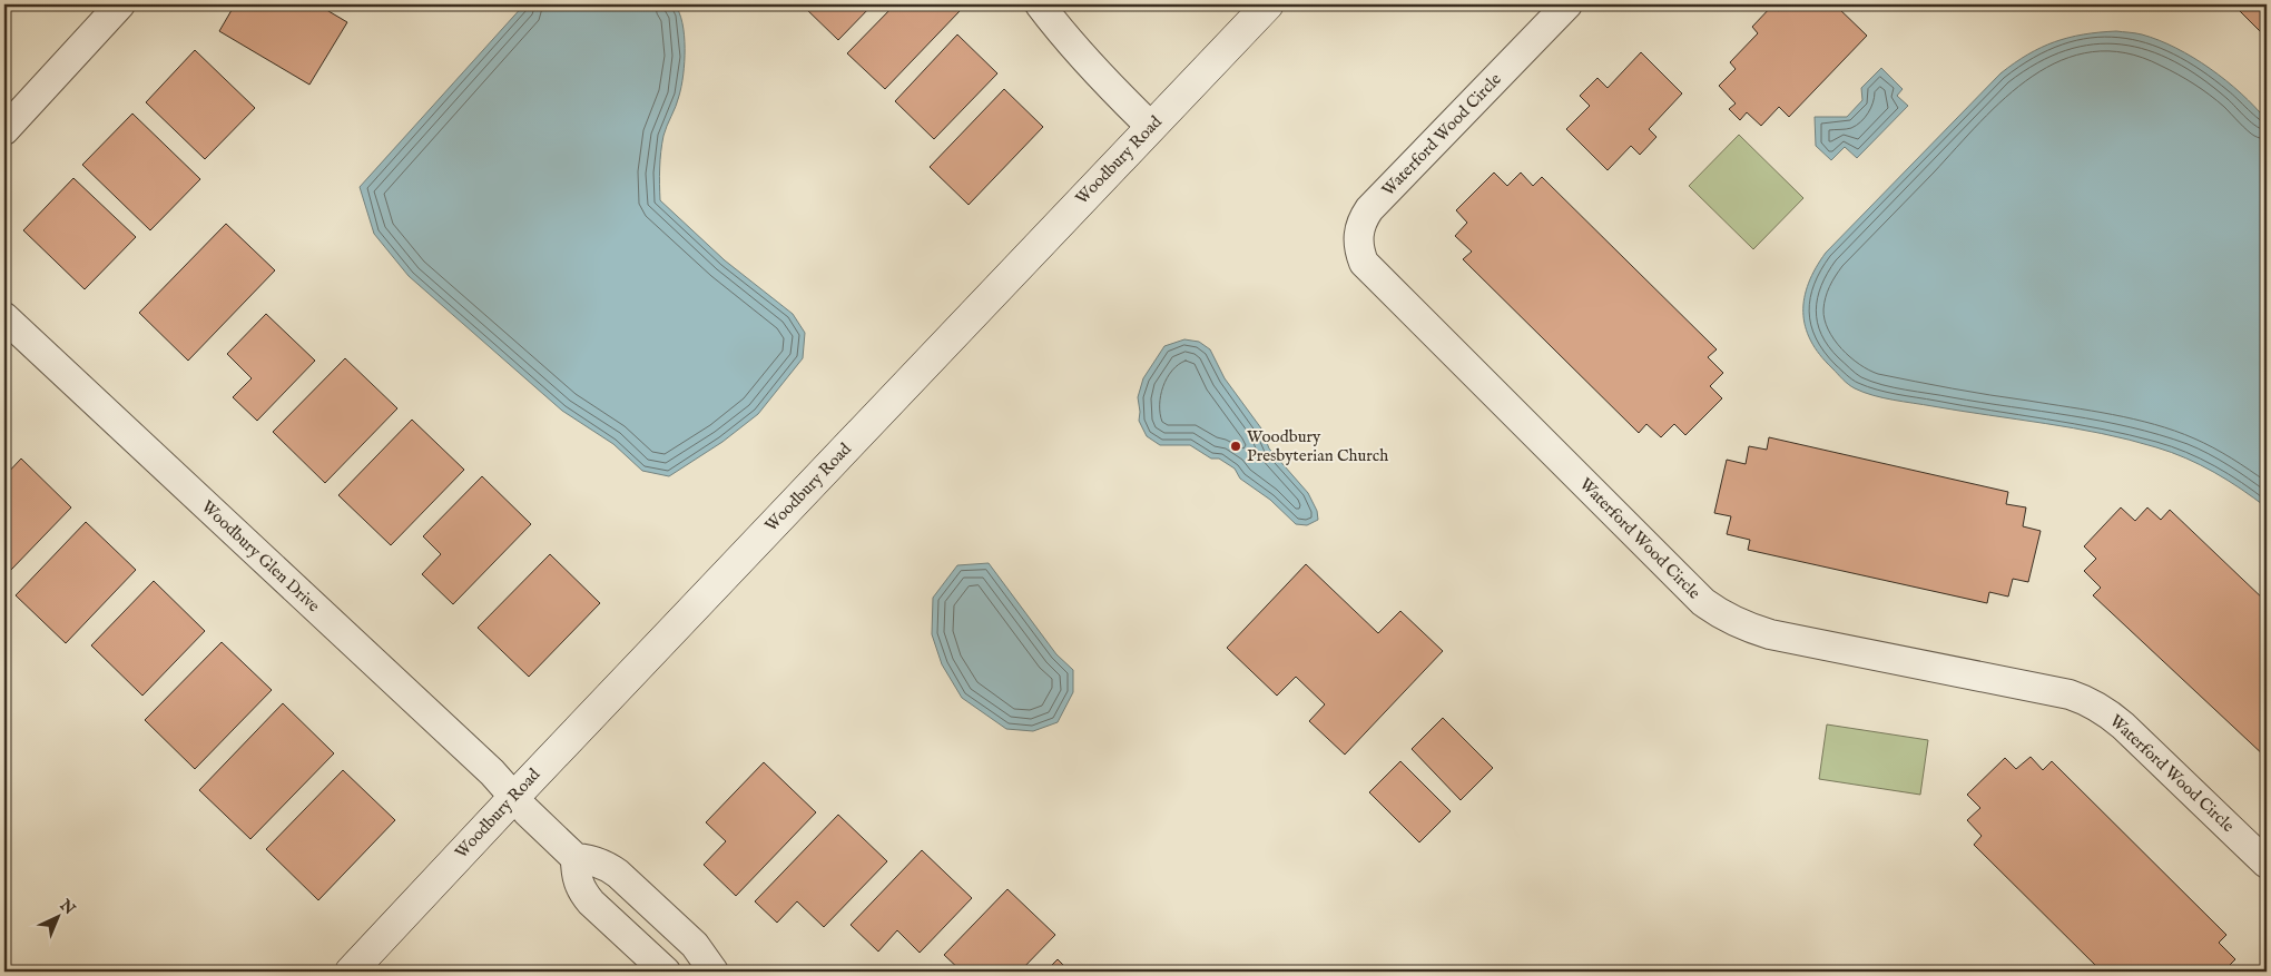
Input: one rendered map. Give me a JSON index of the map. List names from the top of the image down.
{
  "streets": {
    "street": ["Waterford Wood Circle", "Woodbury Road", "Woodbury Glen Drive"]
  },
  "crossings": [
    ["Woodbury Road", "Woodbury Glen Drive"]
  ],
  "places": ["Woodbury Presbyterian Church"],
  "north": "top right"
}
